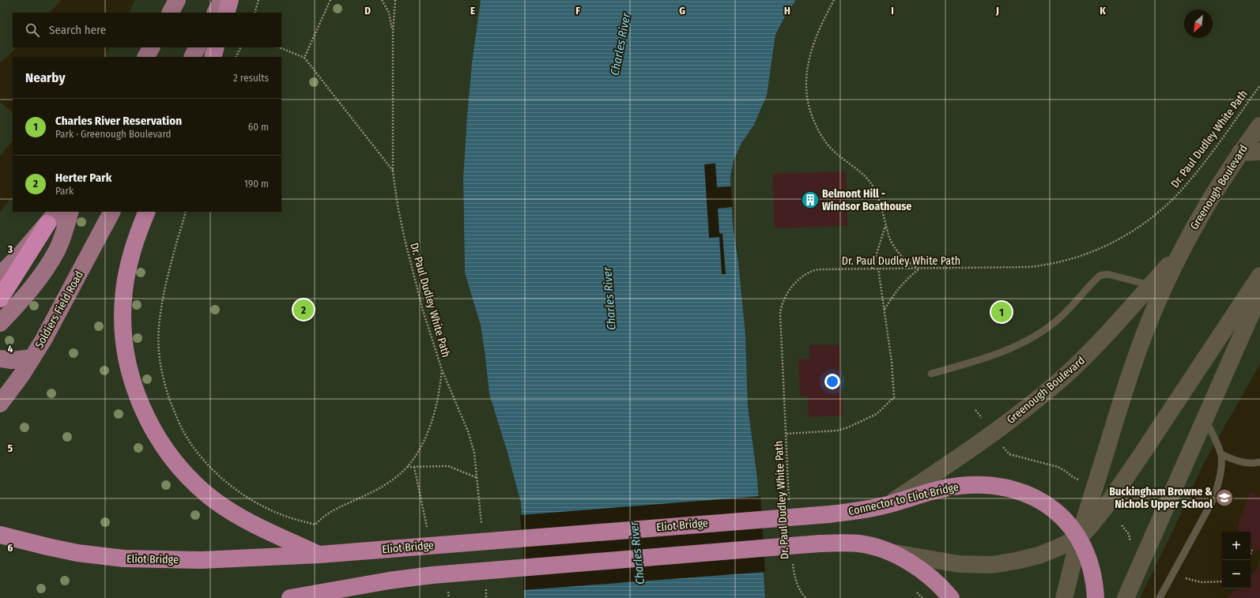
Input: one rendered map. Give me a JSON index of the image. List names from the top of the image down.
{
  "streets": {
    "highway": ["Connector to Eliot Bridge", "Eliot Bridge"],
    "main road": ["Greenough Boulevard", "Soldiers Field Road"],
    "path": ["Dr. Paul Dudley White Path"]
  },
  "crossings": [
    ["Greenough Boulevard", "Connector to Eliot Bridge"],
    ["Connector to Eliot Bridge", "Eliot Bridge"]
  ],
  "water": ["Charles River"],
  "places": {
    "building": ["Belmont Hill - Windsor Boathouse"],
    "school or university": ["Buckingham Browne & Nichols Upper School"]
  },
  "north": "bottom left",
  "page": {
    "search": "Search here",
    "heading": ["Nearby", "2 results"],
    "list": [
      {
        "mark": "1",
        "name": "Charles River Reservation",
        "note": "Park · Greenough Boulevard",
        "value": "60 m"
      },
      {
        "mark": "2",
        "name": "Herter Park",
        "note": "Park",
        "value": "190 m"
      }
    ],
    "pins": ["2", "1"],
    "map_buttons": ["+", "−"]
  },
  "grid": {
    "columns": [
      "D",
      "E",
      "F",
      "G",
      "H",
      "I",
      "J",
      "K"
    ],
    "rows": [
      "3",
      "4",
      "5",
      "6"
    ]
  }
}
